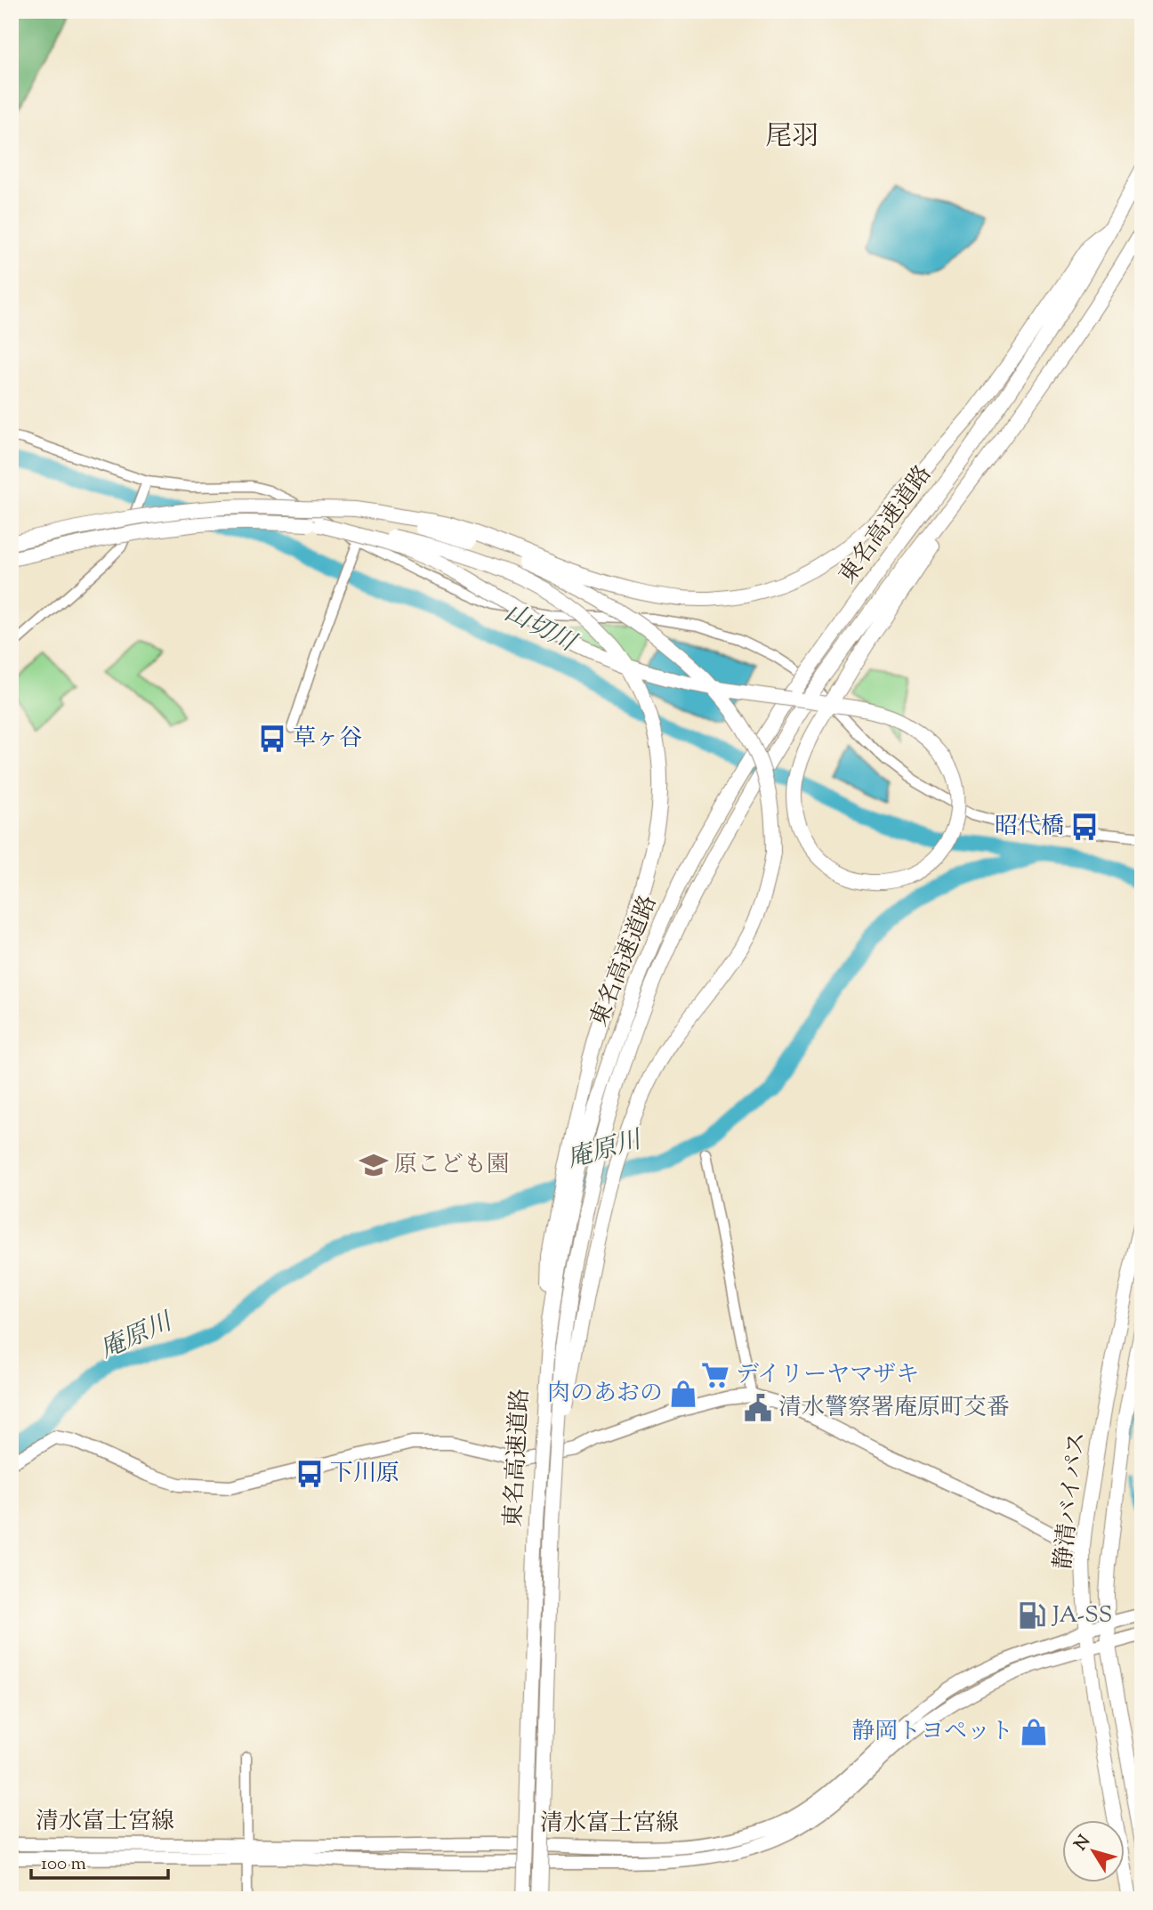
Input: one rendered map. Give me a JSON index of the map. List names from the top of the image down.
{
  "streets": {
    "highway": ["東名高速道路", "静清バイパス"],
    "main road": ["清水富士宮線"]
  },
  "crossings": [
    ["静清バイパス", "清水富士宮線"]
  ],
  "districts": ["尾羽"],
  "water": ["山切川", "庵原川"],
  "places": {
    "bus stop": ["草ヶ谷", "昭代橋", "下川原"],
    "school or university": ["原こども園"],
    "supermarket": ["デイリーヤマザキ"],
    "shop": ["肉のあおの", "静岡トヨペット"],
    "public building": ["清水警察署庵原町交番"],
    "fuel station": ["JA-SS"]
  },
  "scale_bar": "100 m",
  "north": "top left"
}
